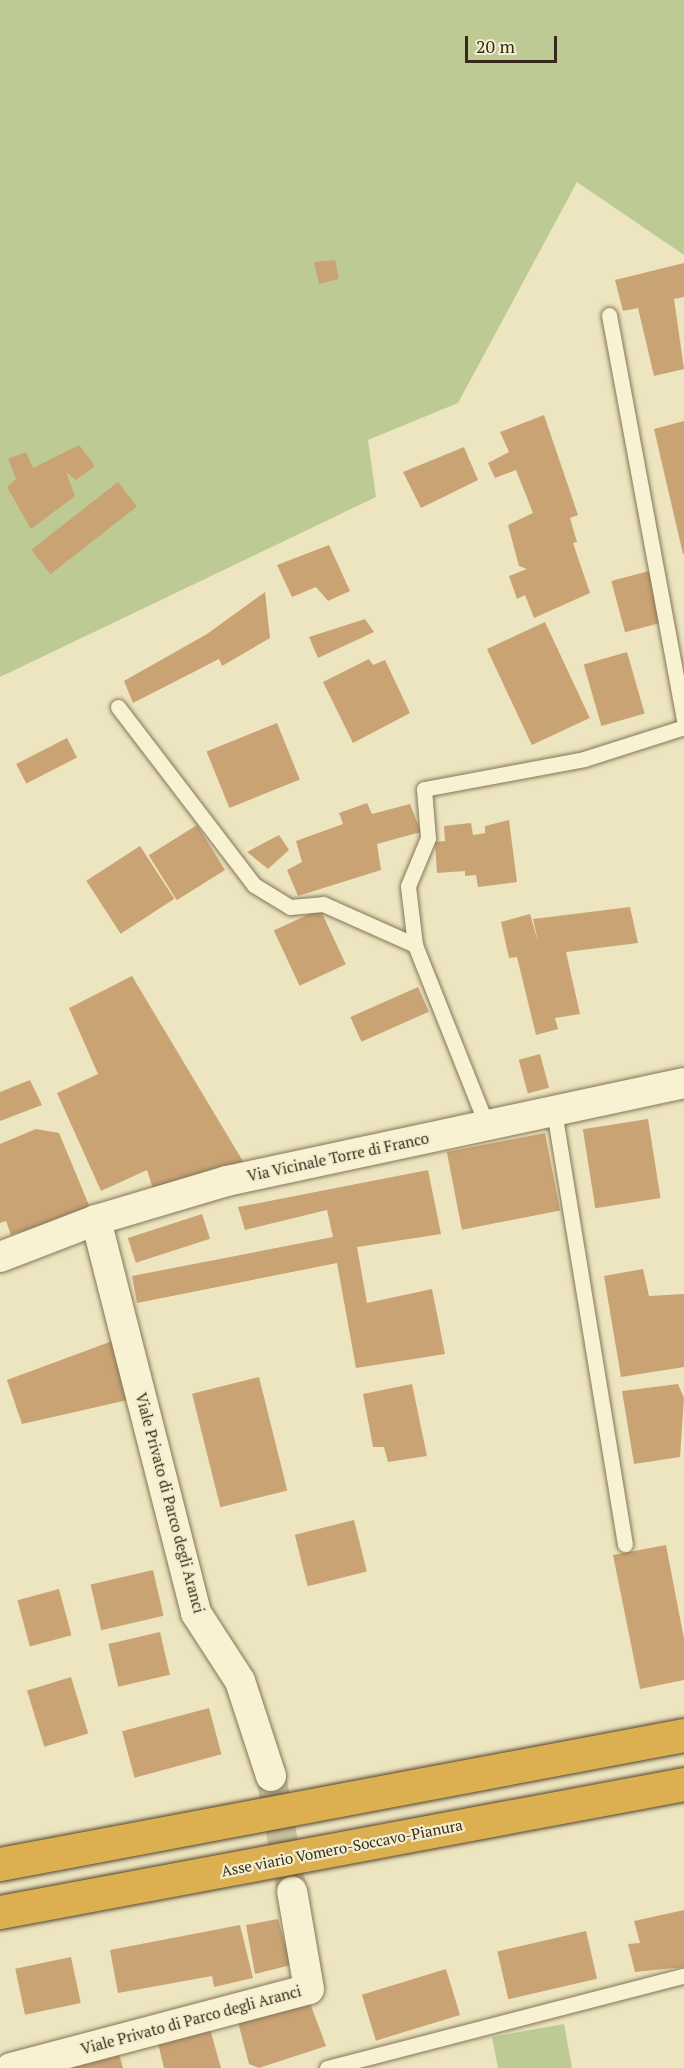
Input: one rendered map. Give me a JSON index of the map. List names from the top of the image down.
{
  "streets": {
    "highway": ["Asse viario Vomero-Soccavo-Pianura"],
    "street": ["Via Vicinale Torre di Franco", "Viale Privato di Parco degli Aranci"]
  },
  "crossings": [
    ["Via Vicinale Torre di Franco", "Viale Privato di Parco degli Aranci"]
  ],
  "scale_bar": "20 m"
}
